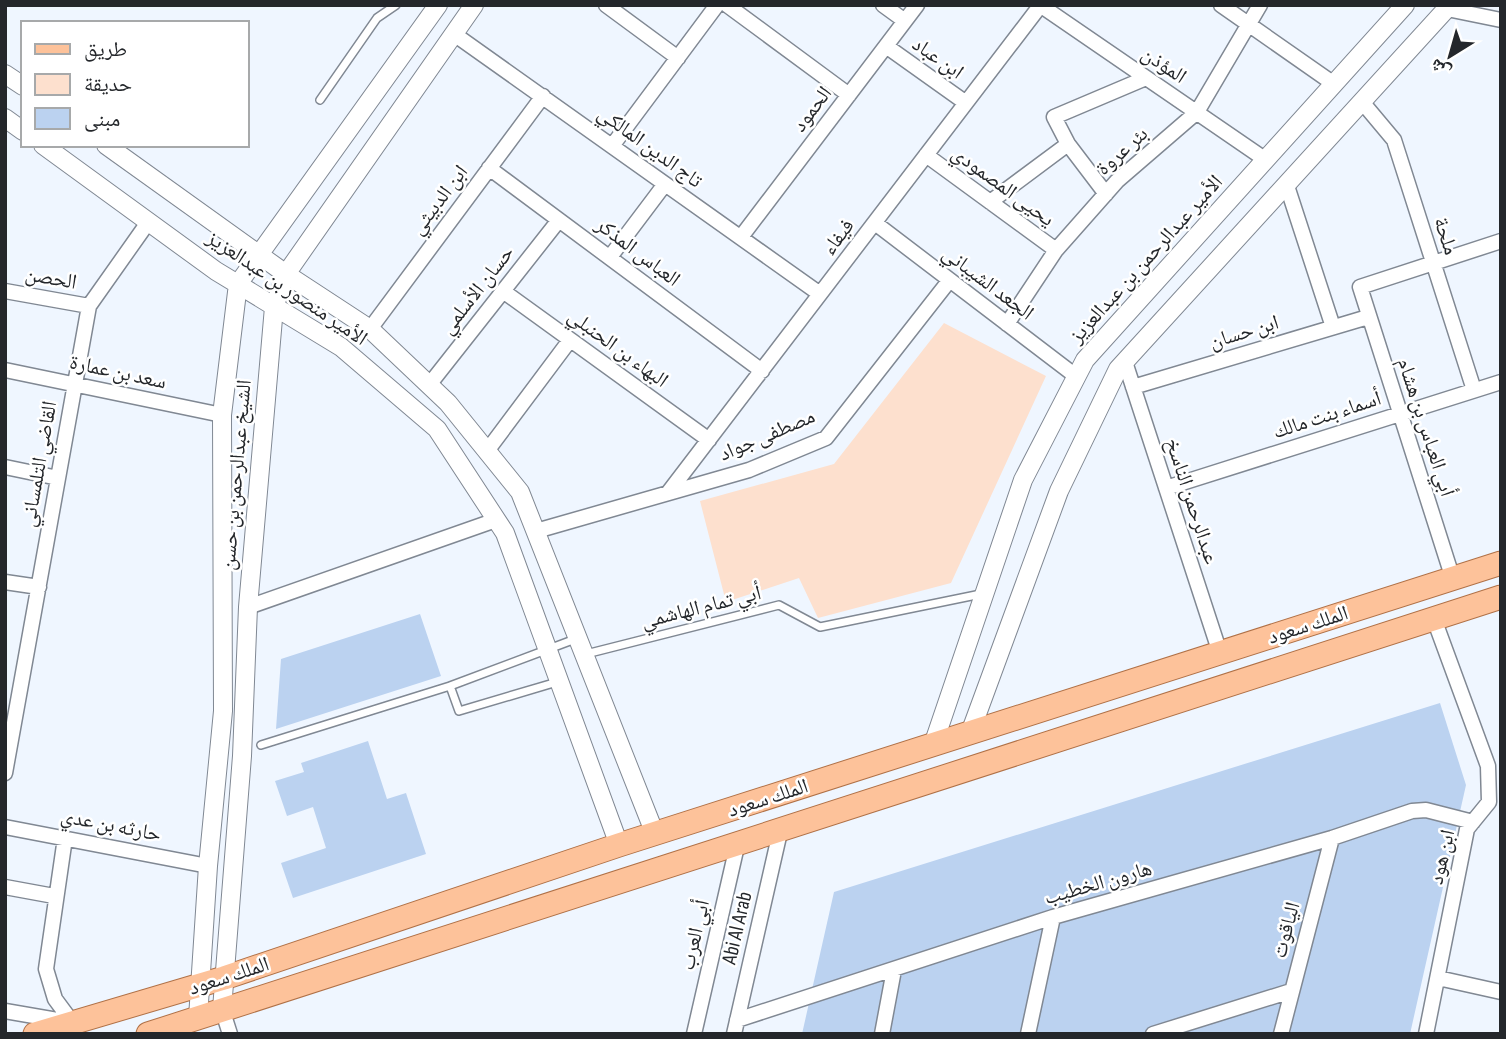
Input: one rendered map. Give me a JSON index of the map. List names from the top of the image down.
{
  "streets": {
    "main road": ["الملك سعود"],
    "street": [
      "ابن عباد",
      "المؤذن",
      "الحمود",
      "تاج الدين المالكي",
      "بئر عروة",
      "يحيى المصمودي",
      "ابن الدبيثي",
      "ملحة",
      "فيفاء",
      "العباس المذكر",
      "الأمير عبدالرحمن بن عبدالعزيز",
      "الحصن",
      "الجعد الشيباني",
      "الأمير منصور بن عبدالعزيز",
      "حسان الأسلمي",
      "ابن حسان",
      "البهاء بن الحنبلي",
      "سعد بن عمارة",
      "أسماء بنت مالك",
      "أبي العباس بن هشام",
      "مصطفى جواد",
      "القاضي التلمساني",
      "الشيخ عبدالرحمن بن حسن",
      "عبدالرحمن الناسخ",
      "حارثه بن عدي",
      "ابن هود",
      "هارون الخطيب",
      "Abi Al Arab",
      "الياقوت",
      "أبي العرب"
    ],
    "lane": ["أبي تمام الهاشمي"]
  },
  "crossings": [
    ["ابن عباد", "الحمود"],
    ["ابن عباد", "فيفاء"],
    ["المؤذن", "بئر عروة"],
    ["المؤذن", "فيفاء"],
    ["المؤذن", "الأمير عبدالرحمن بن عبدالعزيز"],
    ["الحمود", "تاج الدين المالكي"],
    ["تاج الدين المالكي", "ابن الدبيثي"],
    ["تاج الدين المالكي", "فيفاء"],
    ["تاج الدين المالكي", "الشيخ عبدالرحمن بن حسن"],
    ["بئر عروة", "يحيى المصمودي"],
    ["بئر عروة", "الجعد الشيباني"],
    ["يحيى المصمودي", "فيفاء"],
    ["ابن الدبيثي", "العباس المذكر"],
    ["ابن الدبيثي", "الأمير منصور بن عبدالعزيز"],
    ["ملحة", "أسماء بنت مالك"],
    ["ملحة", "أبي العباس بن هشام"],
    ["فيفاء", "العباس المذكر"],
    ["فيفاء", "الجعد الشيباني"],
    ["فيفاء", "البهاء بن الحنبلي"],
    ["فيفاء", "مصطفى جواد"],
    ["العباس المذكر", "حسان الأسلمي"],
    ["الأمير عبدالرحمن بن عبدالعزيز", "الجعد الشيباني"],
    ["الأمير عبدالرحمن بن عبدالعزيز", "أبي تمام الهاشمي"],
    ["الأمير عبدالرحمن بن عبدالعزيز", "الملك سعود"],
    ["الحصن", "القاضي التلمساني"],
    ["الجعد الشيباني", "مصطفى جواد"],
    ["الأمير منصور بن عبدالعزيز", "حسان الأسلمي"],
    ["الأمير منصور بن عبدالعزيز", "مصطفى جواد"],
    ["الأمير منصور بن عبدالعزيز", "القاضي التلمساني"],
    ["الأمير منصور بن عبدالعزيز", "الشيخ عبدالرحمن بن حسن"],
    ["الأمير منصور بن عبدالعزيز", "أبي تمام الهاشمي"],
    ["الأمير منصور بن عبدالعزيز", "الملك سعود"],
    ["حسان الأسلمي", "البهاء بن الحنبلي"],
    ["ابن حسان", "أبي العباس بن هشام"],
    ["ابن حسان", "عبدالرحمن الناسخ"],
    ["سعد بن عمارة", "القاضي التلمساني"],
    ["سعد بن عمارة", "الشيخ عبدالرحمن بن حسن"],
    ["أسماء بنت مالك", "أبي العباس بن هشام"],
    ["أسماء بنت مالك", "عبدالرحمن الناسخ"],
    ["أبي العباس بن هشام", "الملك سعود"],
    ["الشيخ عبدالرحمن بن حسن", "الملك سعود"],
    ["الشيخ عبدالرحمن بن حسن", "حارثه بن عدي"],
    ["عبدالرحمن الناسخ", "الملك سعود"],
    ["الملك سعود", "ابن هود"],
    ["الملك سعود", "Abi Al Arab"],
    ["الملك سعود", "أبي العرب"],
    ["ابن هود", "هارون الخطيب"],
    ["هارون الخطيب", "Abi Al Arab"],
    ["هارون الخطيب", "الياقوت"]
  ],
  "legend": ["طريق", "حديقة", "مبنى"],
  "north": "bottom left"
}
